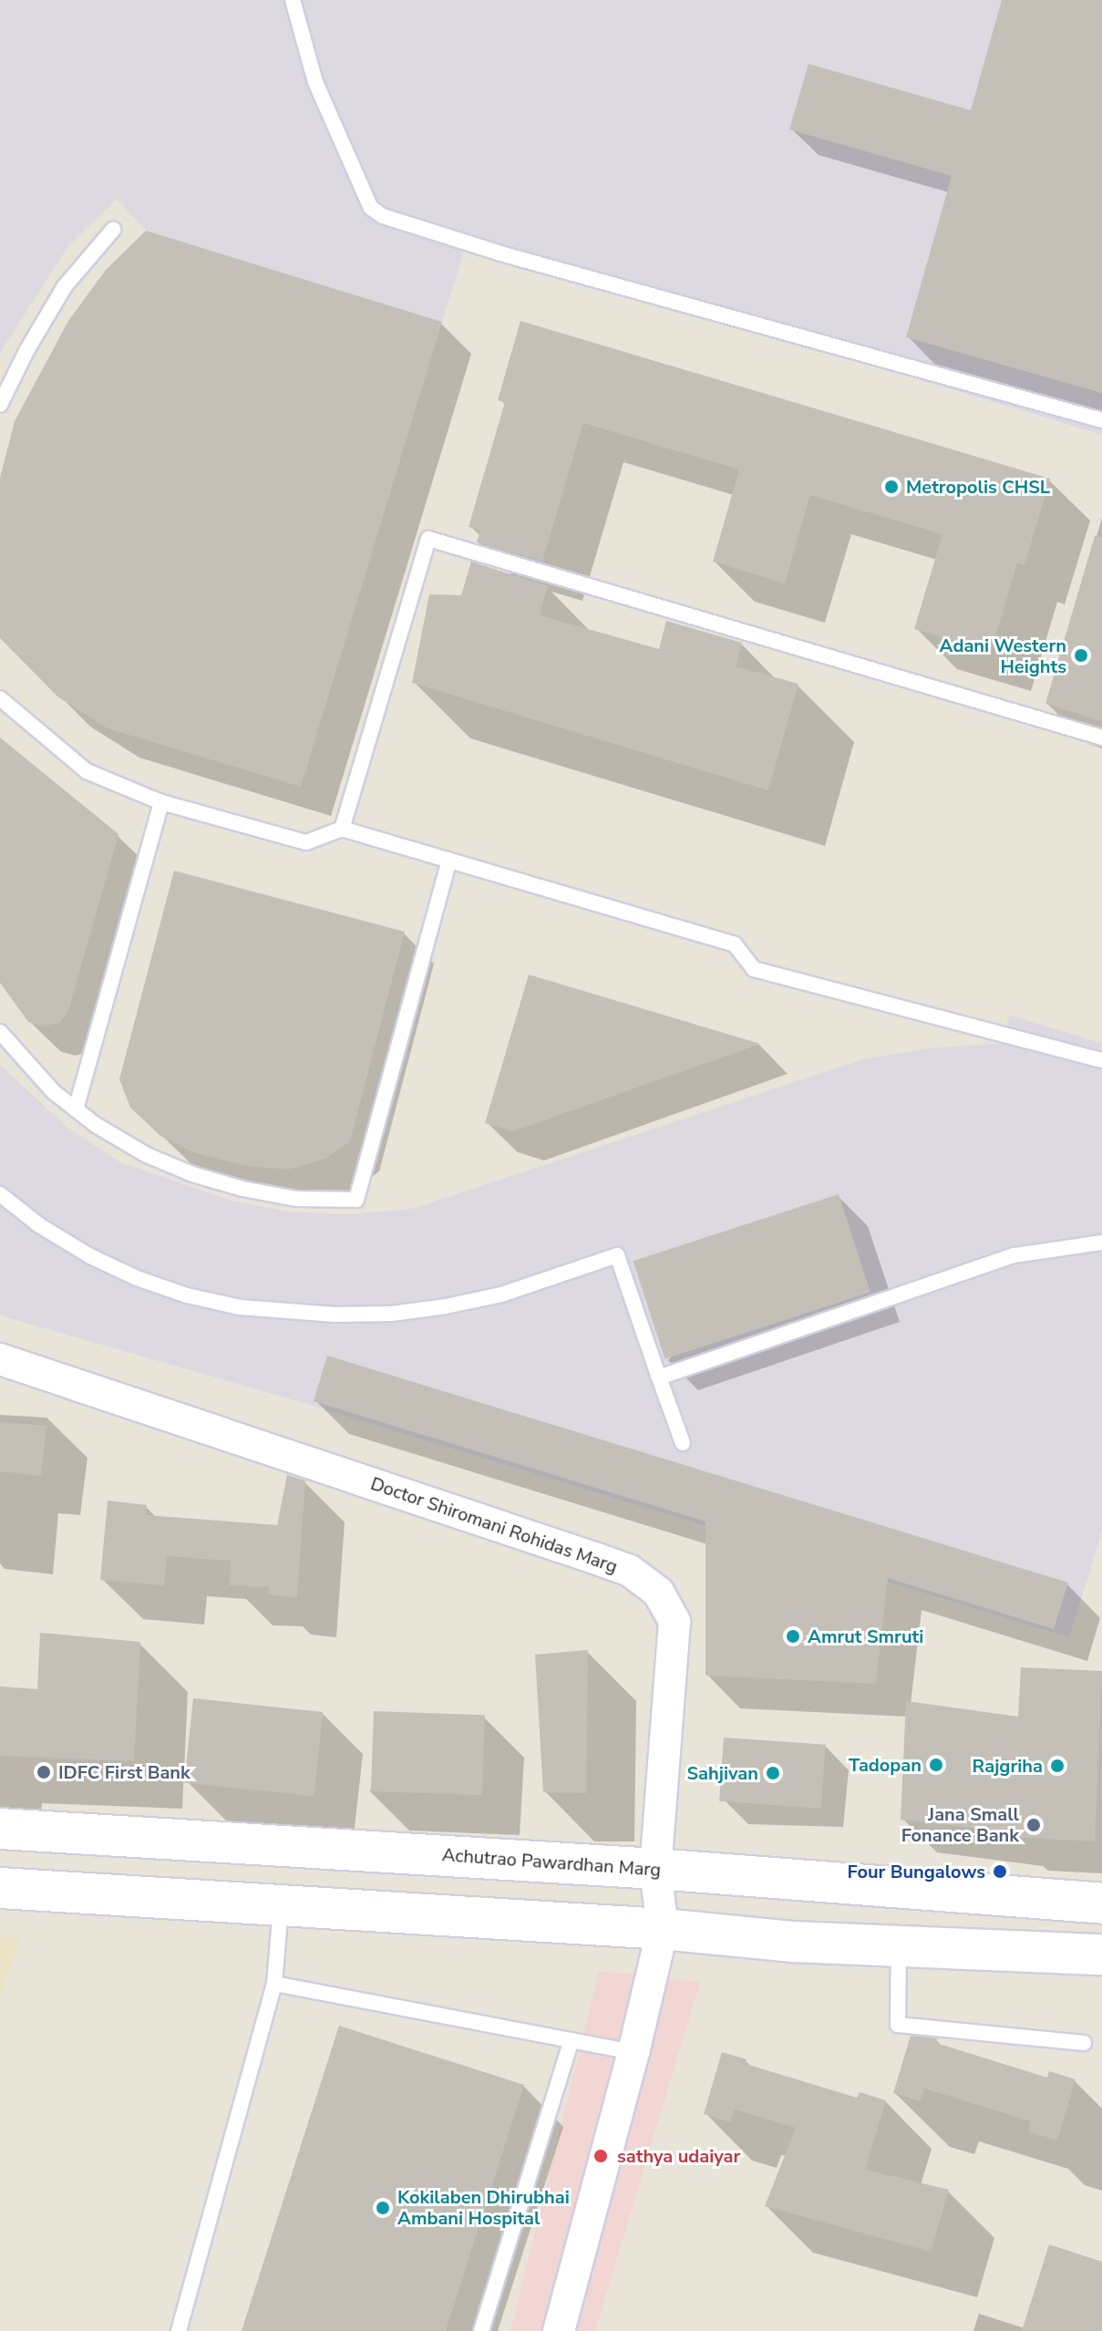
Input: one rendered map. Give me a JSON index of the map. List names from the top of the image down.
{
  "streets": {
    "main road": ["Achutrao Pawardhan Marg"],
    "street": ["Doctor Shiromani Rohidas Marg"]
  },
  "crossings": [
    ["Doctor Shiromani Rohidas Marg", "Achutrao Pawardhan Marg"]
  ],
  "places": [
    "Metropolis CHSL",
    "Adani Western Heights",
    "Amrut Smruti",
    "Tadopan",
    "Rajgriha",
    "IDFC First Bank",
    "Sahjivan",
    "Jana Small Fonance Bank",
    "Four Bungalows",
    "sathya udaiyar",
    "Kokilaben Dhirubhai Ambani Hospital"
  ]
}
